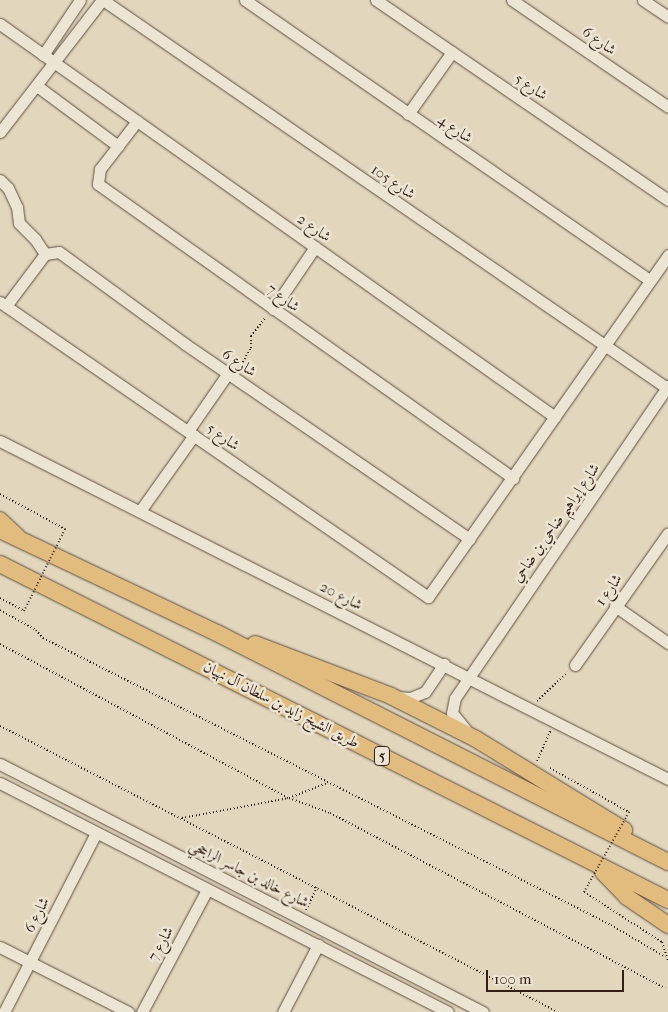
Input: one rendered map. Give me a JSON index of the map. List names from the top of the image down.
{
  "streets": {
    "highway": ["طريق الشيخ زايد بن سلطان آل نهيان", "5"],
    "street": [
      "شارع 6",
      "شارع 5",
      "شارع 4",
      "شارع 105",
      "شارع 2",
      "شارع 7",
      "شارع إبراهيم ضاحي بن ضاحي",
      "شارع 1",
      "شارع 20",
      "شارع خالد بن جاسر الراجحي"
    ]
  },
  "crossings": [
    ["شارع 6", "شارع 5"],
    ["شارع 105", "شارع إبراهيم ضاحي بن ضاحي"],
    ["شارع 2", "شارع 7"],
    ["شارع إبراهيم ضاحي بن ضاحي", "شارع 20"]
  ],
  "scale_bar": "100 m"
}
